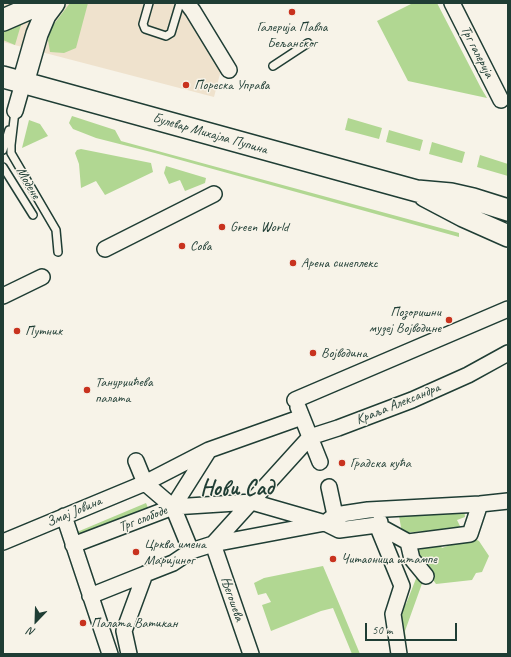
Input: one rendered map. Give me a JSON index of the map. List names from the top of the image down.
{
  "streets": {
    "main road": ["Булевар Михајла Пупина"],
    "street": [
      "Трг галерија",
      "Модене",
      "Краља Александра",
      "Змај Јовина",
      "Трг слободе",
      "Његошева"
    ]
  },
  "crossings": [
    ["Булевар Михајла Пупина", "Модене"]
  ],
  "districts": ["Нови Сад"],
  "places": [
    "Галерија Павла Бељанског",
    "Пореска Управа",
    "Green World",
    "Сова",
    "Арена синеплекс",
    "Позоришни музеј Војводине",
    "Путник",
    "Војводина",
    "Танурџићева палата",
    "Градска кућа",
    "Црква имена Маријиног",
    "Читаоница штампе",
    "Палата Ватикан"
  ],
  "scale_bar": "50 m",
  "north": "bottom left"
}
